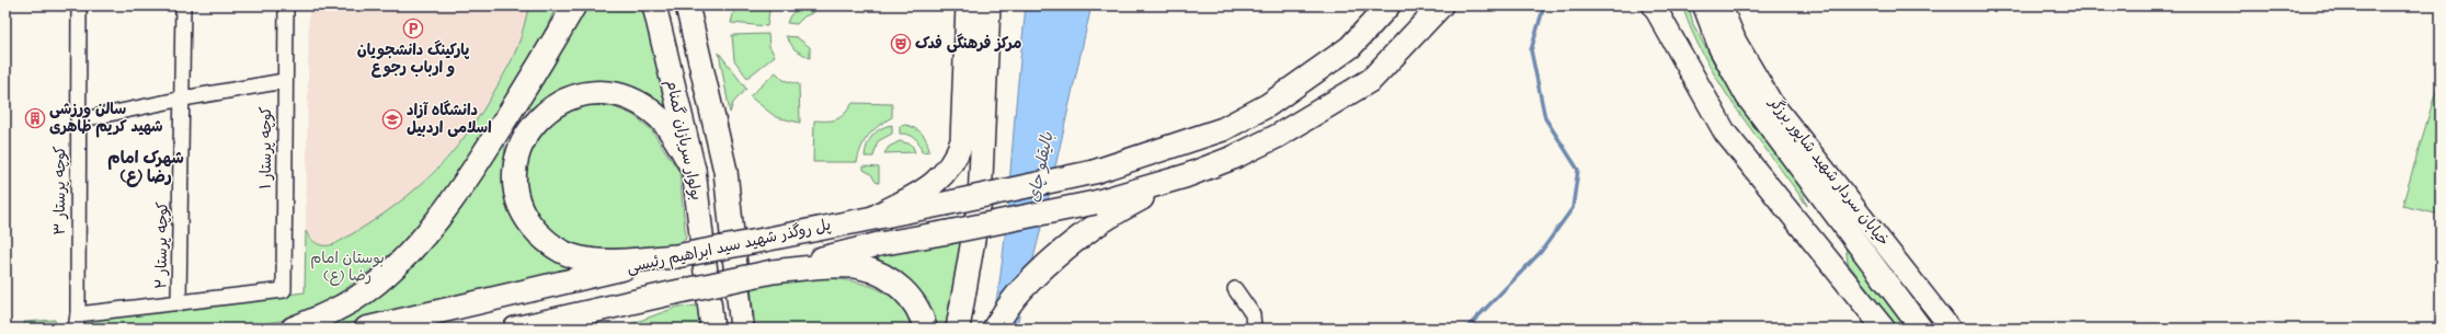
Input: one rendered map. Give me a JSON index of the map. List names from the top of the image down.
{
  "streets": {
    "highway": ["بولوار سربازان گمنام", "پل روگذر شهید سید ابراهیم رئیسی"],
    "main road": ["خیابان سردار شهید شاپور برزگر"],
    "street": ["کوچه پرستار ۱", "کوچه پرستار ۳", "کوچه پرستار ۲"]
  },
  "crossings": [
    ["کوچه پرستار ۱", "کوچه پرستار ۲"]
  ],
  "districts": ["شهرک امام رضا (ع)"],
  "water": ["بالیقلو چای"],
  "parks": ["بوستان امام رضا (ع)"],
  "places": {
    "parking": ["پارکینگ دانشجویان و ارباب رجوع"],
    "theatre": ["مرکز فرهنگی فدک"],
    "building": ["سالن ورزشی شهید کریم ظاهری"],
    "school or university": ["دانشگاه آزاد اسلامی اردبیل"]
  }
}
